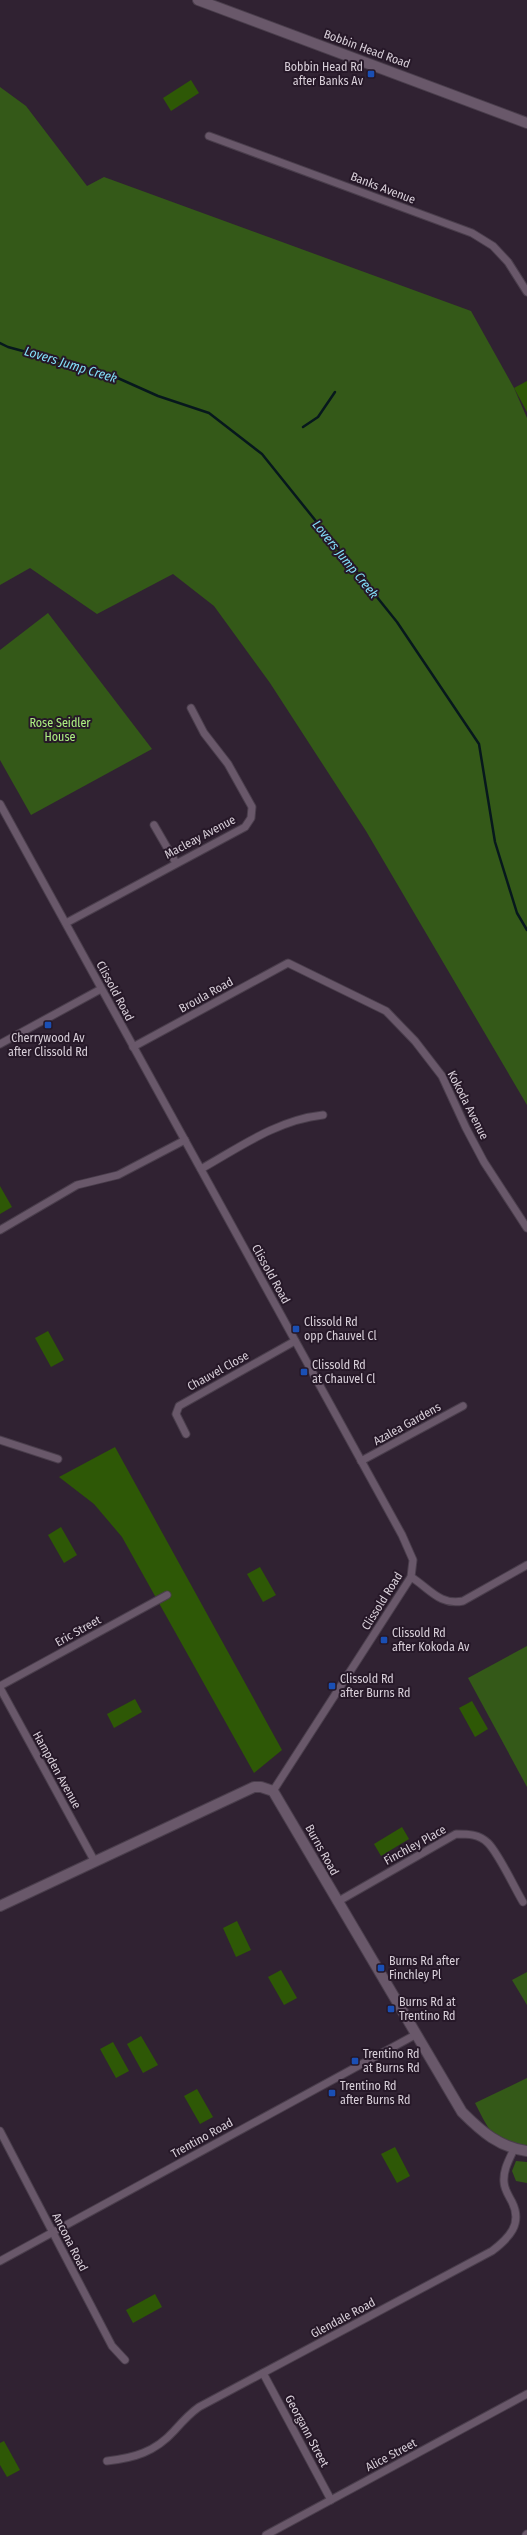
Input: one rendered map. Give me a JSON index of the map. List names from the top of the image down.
{
  "streets": {
    "main road": ["Bobbin Head Road", "Burns Road"],
    "street": [
      "Banks Avenue",
      "Macleay Avenue",
      "Clissold Road",
      "Broula Road",
      "Kokoda Avenue",
      "Chauvel Close",
      "Azalea Gardens",
      "Eric Street",
      "Hampden Avenue",
      "Finchley Place",
      "Trentino Road",
      "Ancona Road",
      "Glendale Road",
      "Georgann Street",
      "Alice Street"
    ]
  },
  "crossings": [
    ["Macleay Avenue", "Clissold Road"],
    ["Clissold Road", "Broula Road"],
    ["Clissold Road", "Chauvel Close"],
    ["Clissold Road", "Azalea Gardens"],
    ["Clissold Road", "Burns Road"],
    ["Broula Road", "Kokoda Avenue"],
    ["Eric Street", "Hampden Avenue"],
    ["Finchley Place", "Burns Road"],
    ["Burns Road", "Trentino Road"],
    ["Burns Road", "Glendale Road"],
    ["Trentino Road", "Ancona Road"],
    ["Glendale Road", "Georgann Street"],
    ["Georgann Street", "Alice Street"]
  ],
  "water": ["Lovers Jump Creek"],
  "parks": ["Rose Seidler House"],
  "places": {
    "transit": [
      "Bobbin Head Rd after Banks Av",
      "Cherrywood Av after Clissold Rd",
      "Clissold Rd opp Chauvel Cl",
      "Clissold Rd at Chauvel Cl",
      "Clissold Rd after Kokoda Av",
      "Clissold Rd after Burns Rd",
      "Burns Rd after Finchley Pl",
      "Burns Rd at Trentino Rd",
      "Trentino Rd at Burns Rd",
      "Trentino Rd after Burns Rd"
    ]
  }
}
